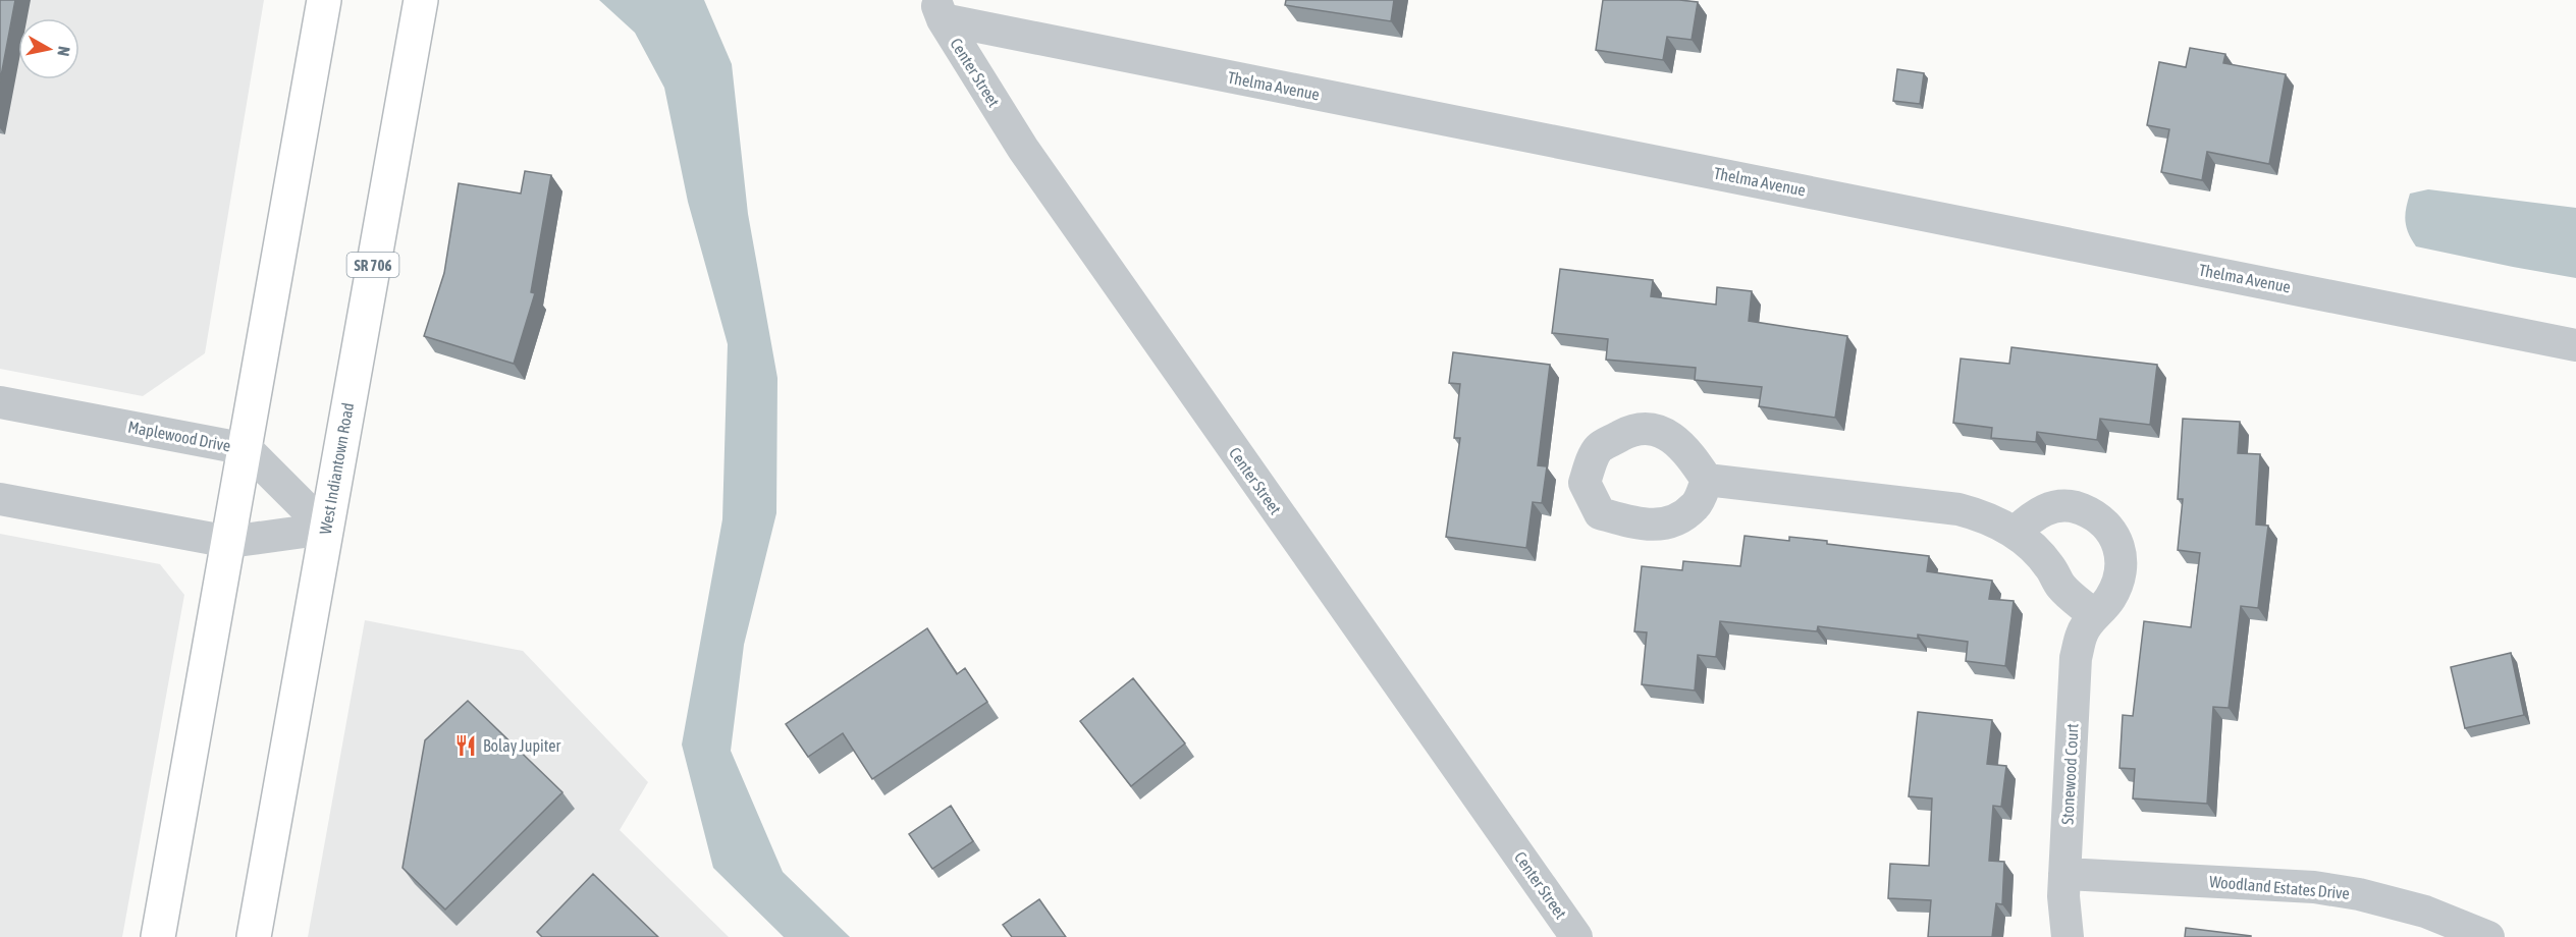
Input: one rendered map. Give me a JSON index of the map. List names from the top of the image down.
{
  "streets": {
    "main road": ["SR 706", "West Indiantown Road"],
    "street": [
      "Center Street",
      "Thelma Avenue",
      "Maplewood Drive",
      "Stonewood Court",
      "Woodland Estates Drive"
    ]
  },
  "crossings": [
    ["Center Street", "Thelma Avenue"],
    ["Maplewood Drive", "West Indiantown Road"],
    ["Stonewood Court", "Woodland Estates Drive"]
  ],
  "places": {
    "restaurant": ["Bolay Jupiter"]
  },
  "north": "right"
}
